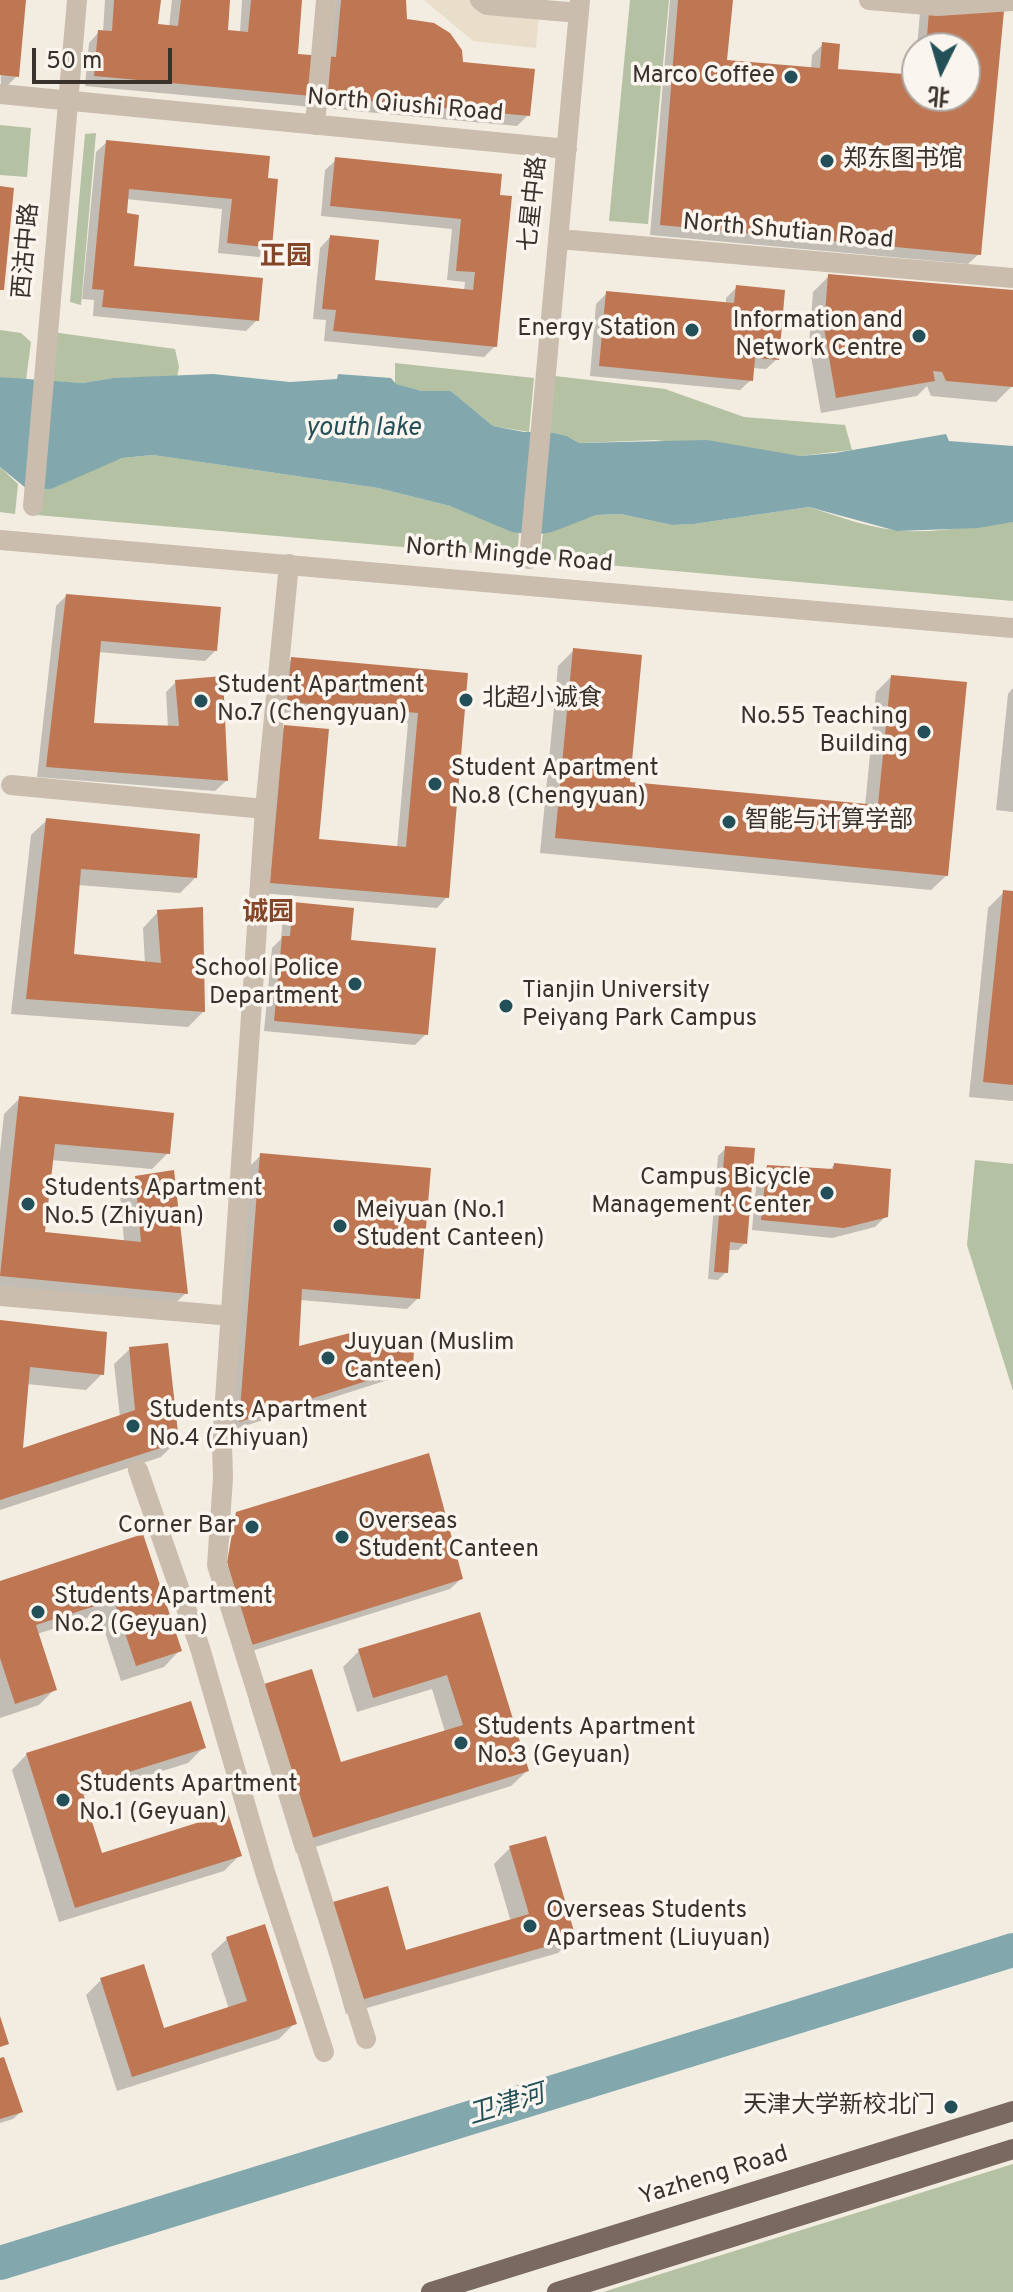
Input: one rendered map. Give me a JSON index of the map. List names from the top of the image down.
{
  "streets": {
    "main road": ["Yazheng Road"],
    "street": [
      "North Qiushi Road",
      "七星中路",
      "North Shutian Road",
      "西沽中路",
      "North Mingde Road"
    ]
  },
  "crossings": [
    ["North Qiushi Road", "七星中路"],
    ["North Qiushi Road", "西沽中路"],
    ["七星中路", "North Shutian Road"]
  ],
  "districts": ["正园", "诚园"],
  "water": ["youth lake", "卫津河"],
  "places": [
    "Marco Coffee",
    "郑东图书馆",
    "Energy Station",
    "Information and Network Centre",
    "北超小诚食",
    "Student Apartment No.7 (Chengyuan)",
    "No.55 Teaching Building",
    "Student Apartment No.8 (Chengyuan)",
    "智能与计算学部",
    "School Police Department",
    "Tianjin University Peiyang Park Campus",
    "Campus Bicycle Management Center",
    "Students Apartment No.5 (Zhiyuan)",
    "Meiyuan (No.1 Student Canteen)",
    "Juyuan (Muslim Canteen)",
    "Students Apartment No.4 (Zhiyuan)",
    "Corner Bar",
    "Overseas Student Canteen",
    "Students Apartment No.2 (Geyuan)",
    "Students Apartment No.3 (Geyuan)",
    "Students Apartment No.1 (Geyuan)",
    "Overseas Students Apartment (Liuyuan)",
    "天津大学新校北门"
  ],
  "scale_bar": "50 m",
  "north": "bottom"
}
